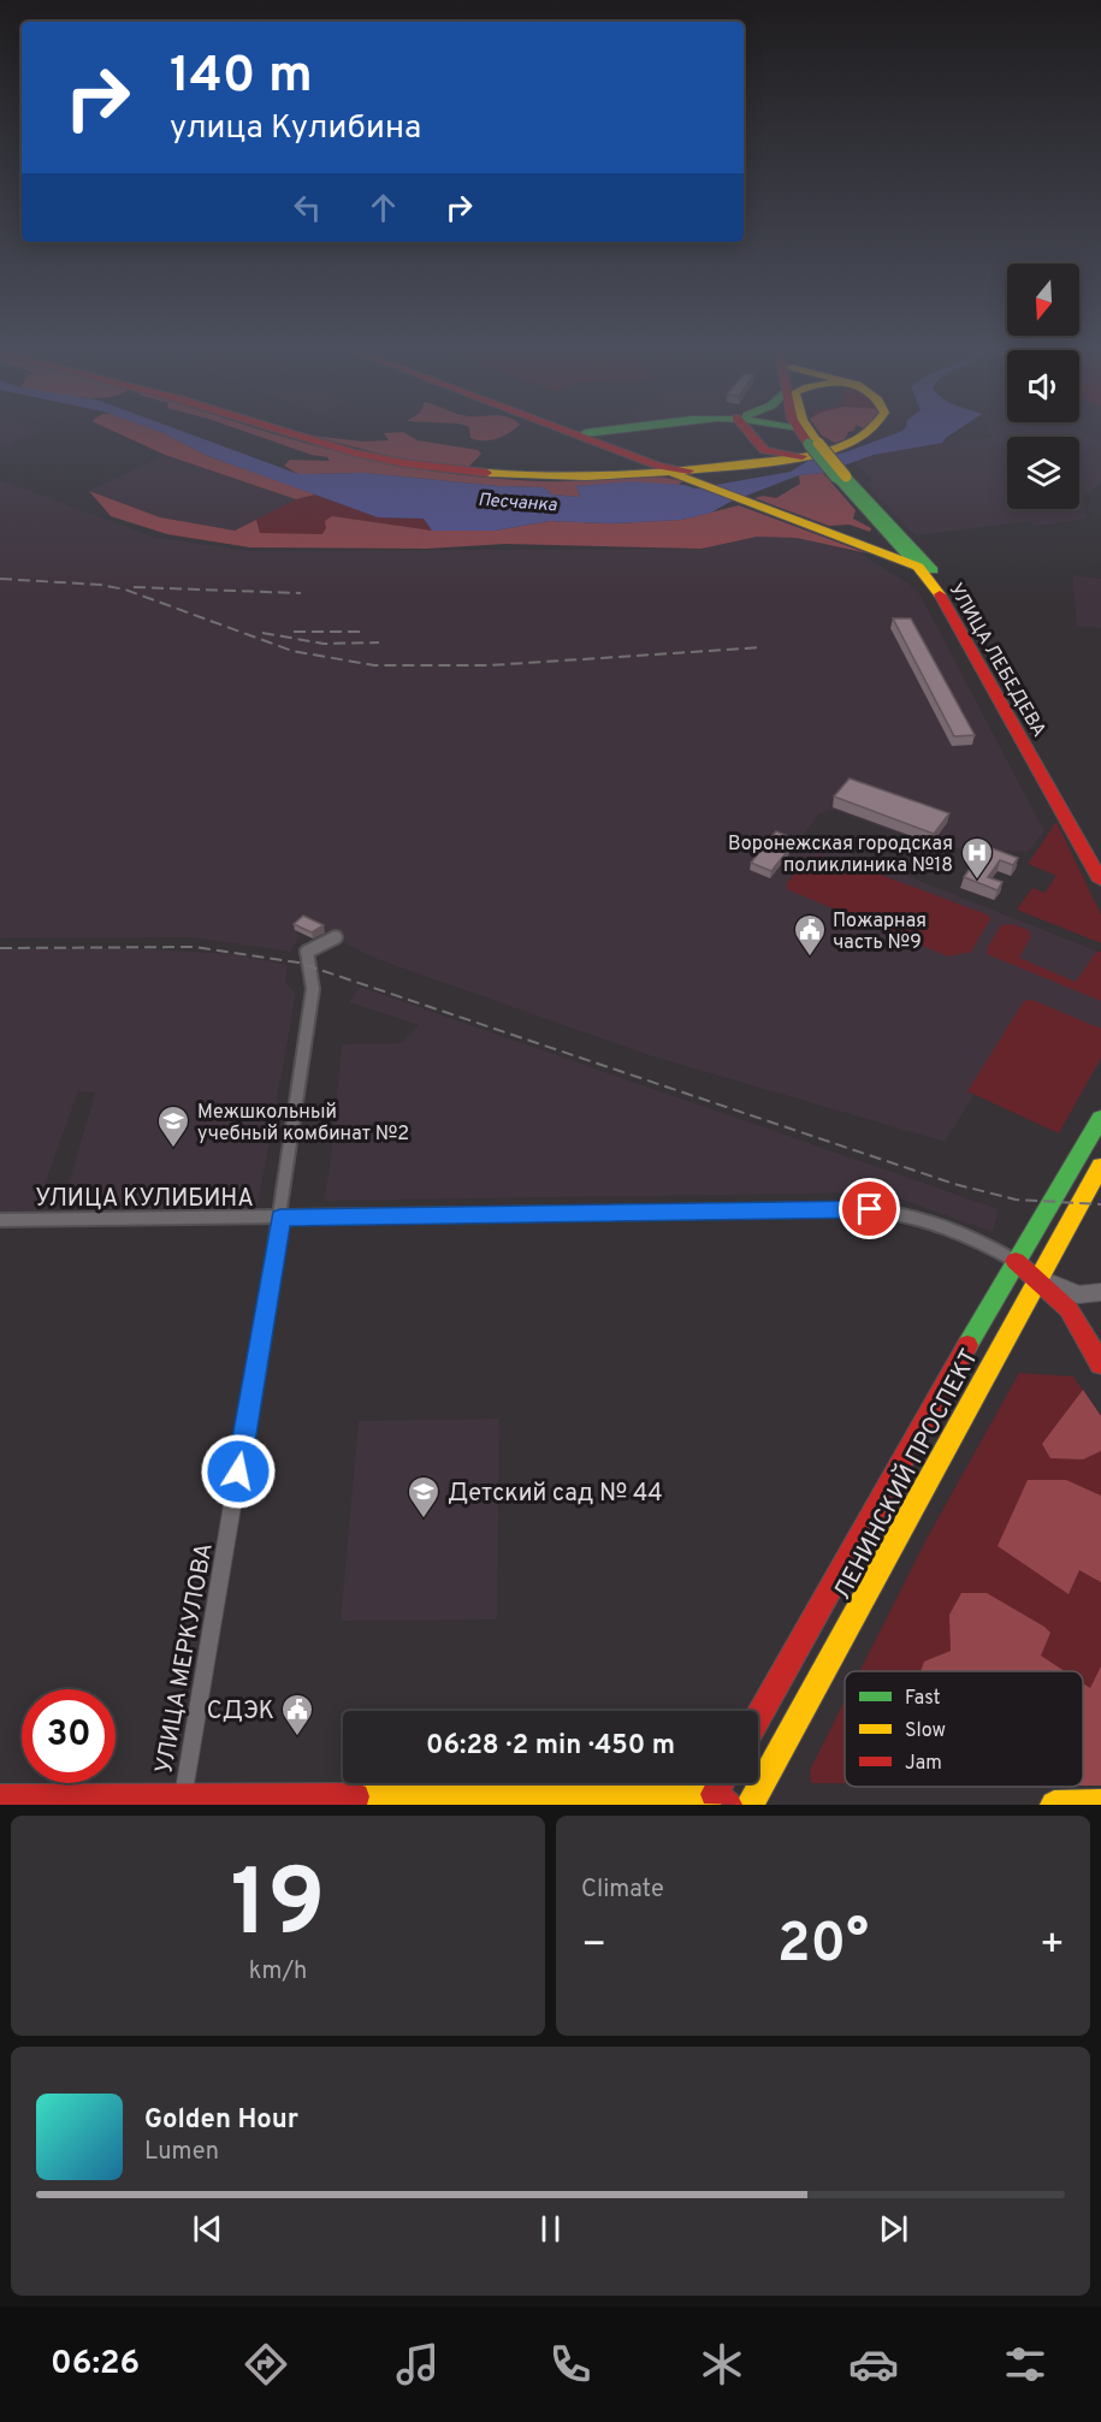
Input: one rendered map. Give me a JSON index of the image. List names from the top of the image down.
{
  "streets": {
    "main road": ["УЛИЦА ЛЕБЕДЕВА", "ЛЕНИНСКИЙ ПРОСПЕКТ"],
    "street": ["УЛИЦА КУЛИБИНА", "УЛИЦА МЕРКУЛОВА"]
  },
  "crossings": [
    ["УЛИЦА КУЛИБИНА", "ЛЕНИНСКИЙ ПРОСПЕКТ"],
    ["УЛИЦА КУЛИБИНА", "УЛИЦА МЕРКУЛОВА"]
  ],
  "water": ["Песчанка"],
  "places": {
    "hospital": ["Воронежская городская поликлиника №18"],
    "public building": ["Пожарная часть №9", "СДЭК"],
    "school or university": ["Межшкольный учебный комбинат №2", "Детский сад № 44"]
  },
  "legend": ["Fast", "Slow", "Jam"],
  "north": "bottom",
  "page": {
    "turn": ["140 m", "улица Кулибина"],
    "limit": "30",
    "trip": "06:28 · 2 min · 450 m",
    "tile": [
      ["19", "km/h"],
      "Climate"
    ],
    "heat": ["−", "20°", "+"],
    "song": ["Golden Hour", "Lumen"],
    "tabs": "06:26"
  }
}
